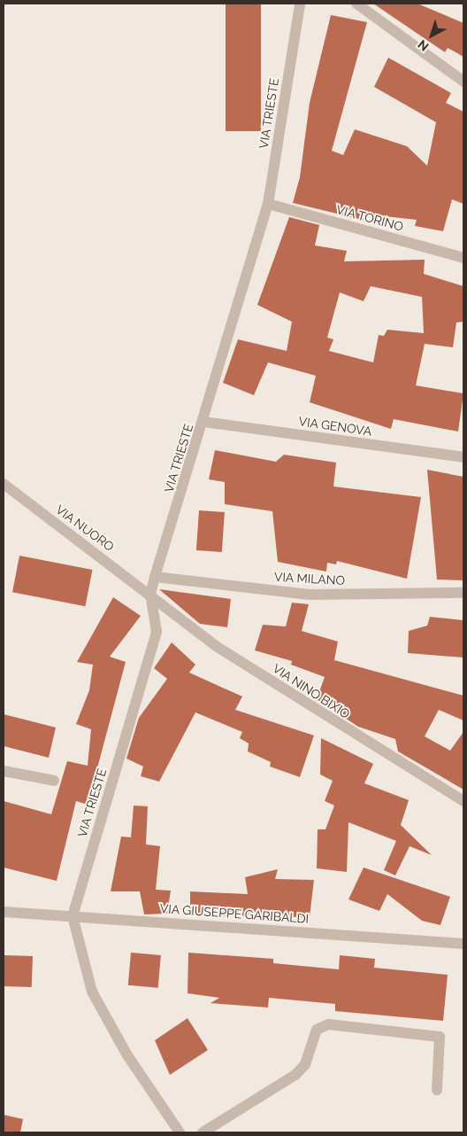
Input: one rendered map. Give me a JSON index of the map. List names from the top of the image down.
{
  "streets": {
    "street": [
      "VIA TRIESTE",
      "VIA TORINO",
      "VIA GENOVA",
      "VIA NUORO",
      "VIA MILANO",
      "VIA NINO BIXIO",
      "VIA GIUSEPPE GARIBALDI"
    ]
  },
  "crossings": [
    ["VIA TRIESTE", "VIA TORINO"],
    ["VIA TRIESTE", "VIA GENOVA"],
    ["VIA TRIESTE", "VIA NUORO"],
    ["VIA TRIESTE", "VIA MILANO"],
    ["VIA TRIESTE", "VIA NINO BIXIO"],
    ["VIA TRIESTE", "VIA GIUSEPPE GARIBALDI"],
    ["VIA NUORO", "VIA NINO BIXIO"]
  ],
  "north": "bottom left"
}
